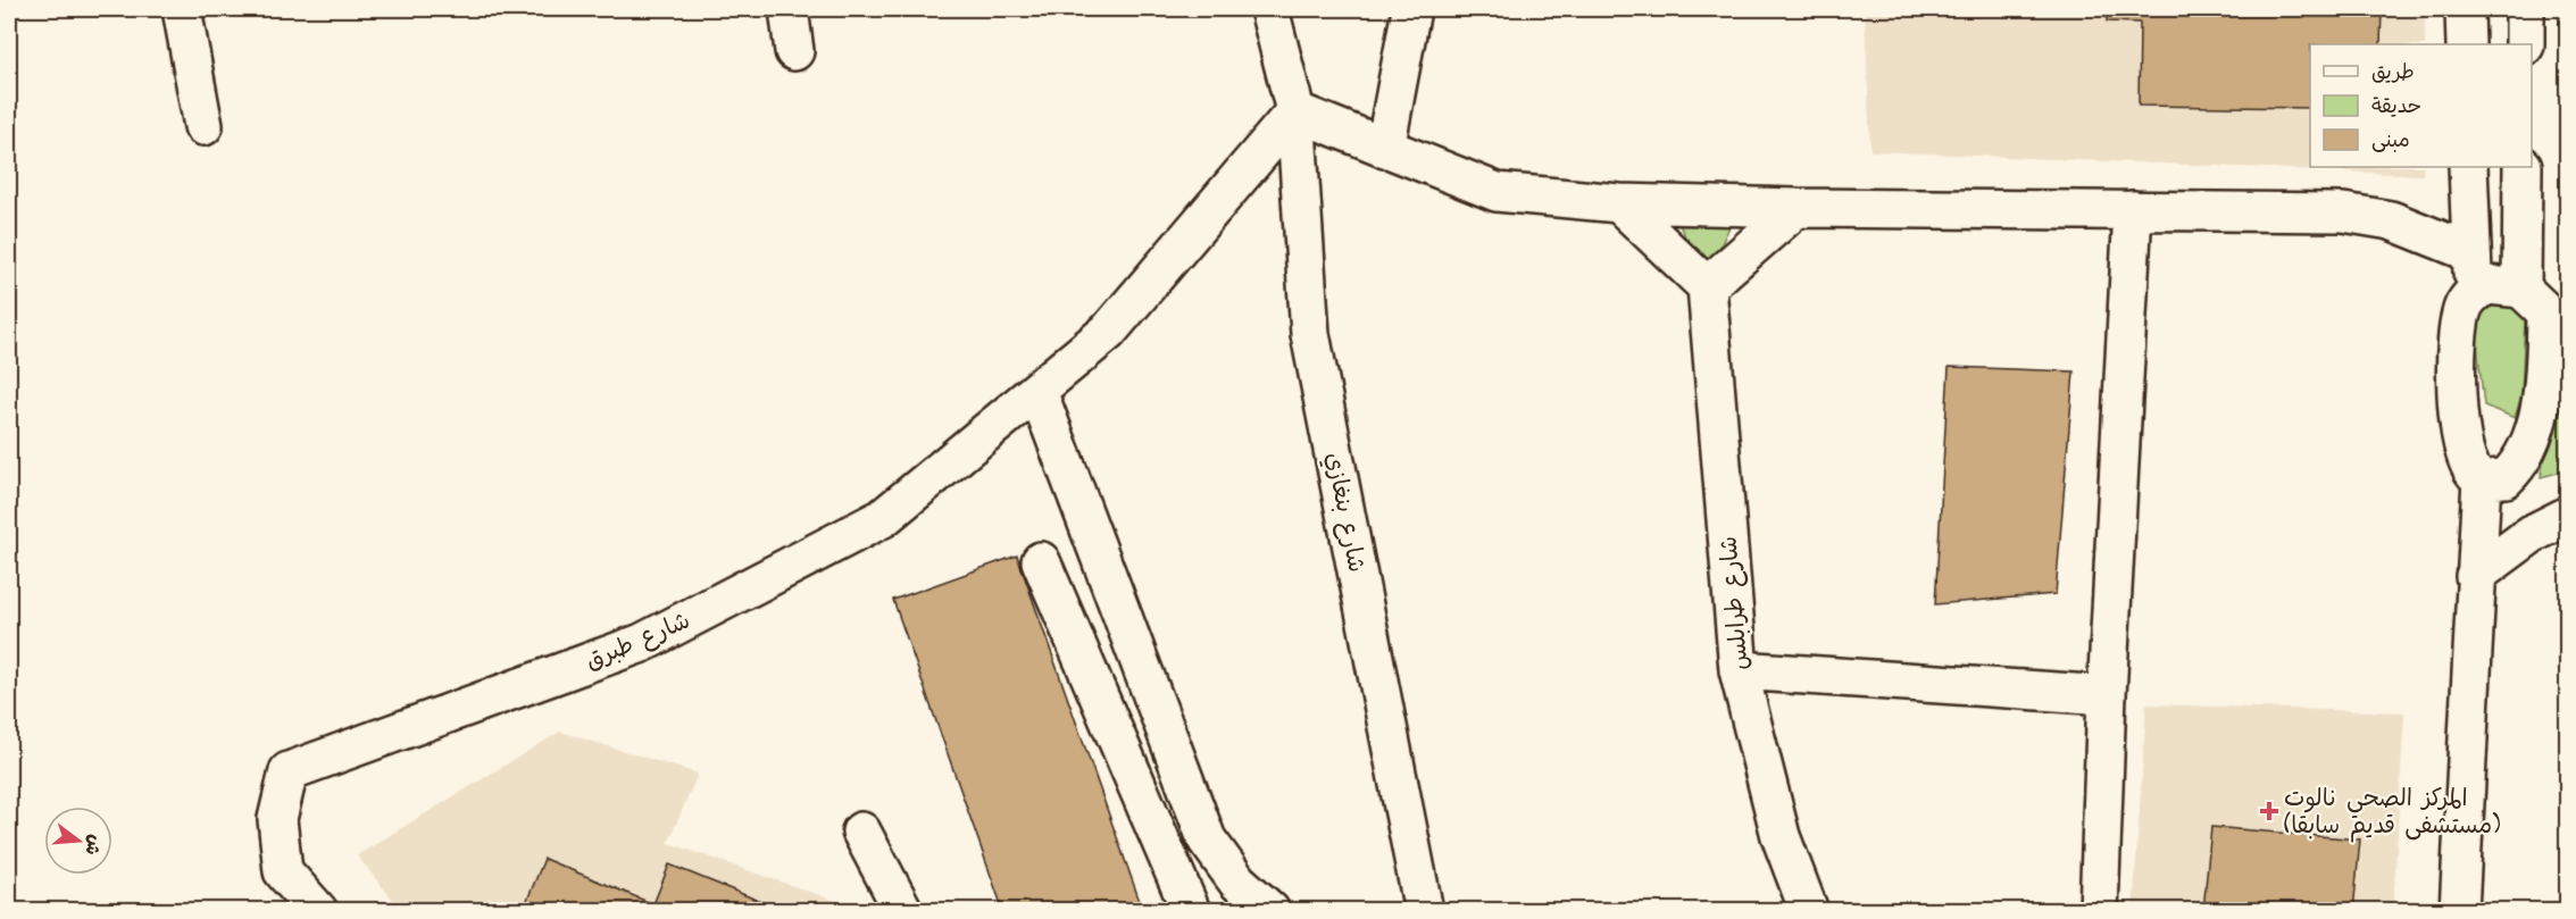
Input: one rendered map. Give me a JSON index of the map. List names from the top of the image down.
{
  "streets": {
    "street": ["شارع بنغازي", "شارع طرابلس", "شارع طبرق"]
  },
  "places": {
    "health": ["المركز الصحي نالوت (مستشفى قديم سابقا)"]
  },
  "legend": ["طريق", "حديقة", "مبنى"],
  "north": "right"
}
